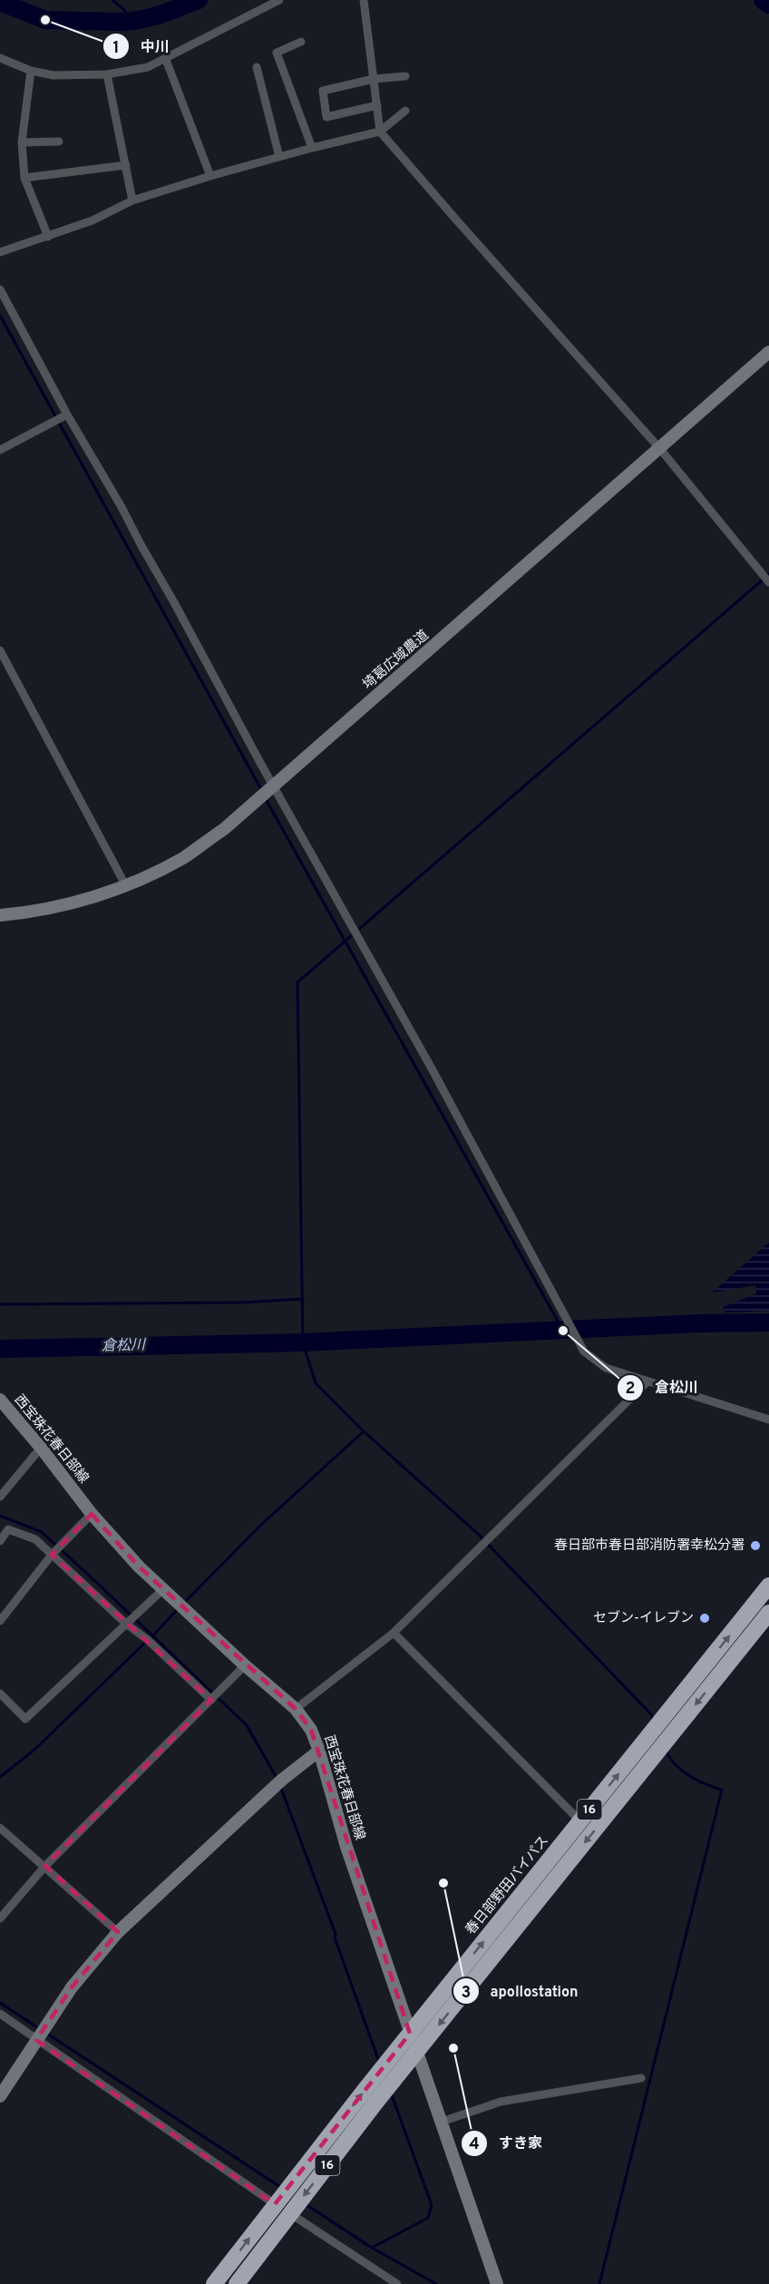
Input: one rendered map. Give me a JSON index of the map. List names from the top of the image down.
{
  "streets": {
    "highway": ["16", "春日部野田バイパス"],
    "street": ["埼葛広域農道", "西宝珠花春日部線"]
  },
  "crossings": [
    ["西宝珠花春日部線", "16"],
    ["西宝珠花春日部線", "春日部野田バイパス"]
  ],
  "water": ["倉松川"],
  "places": [
    "中川",
    "倉松川",
    "春日部市春日部消防署幸松分署",
    "セブン-イレブン",
    "apollostation",
    "すき家"
  ]
}
